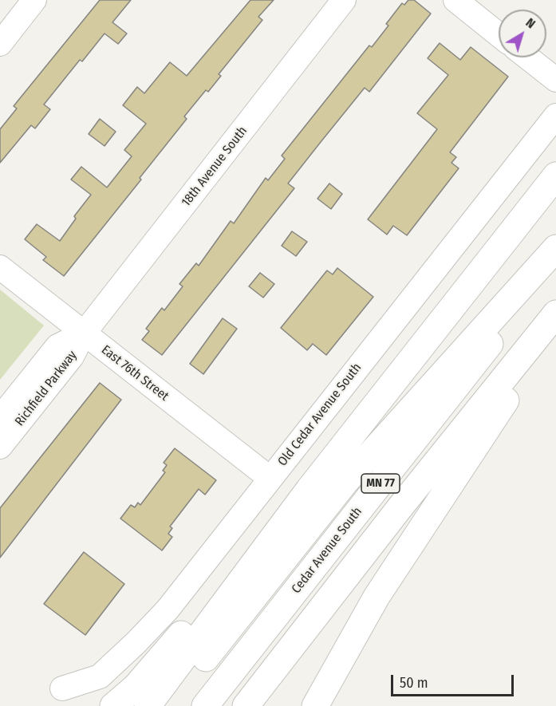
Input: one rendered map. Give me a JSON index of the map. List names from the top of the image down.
{
  "streets": {
    "highway": ["MN 77", "Cedar Avenue South"],
    "street": [
      "18th Avenue South",
      "East 76th Street",
      "Richfield Parkway",
      "Old Cedar Avenue South"
    ]
  },
  "crossings": [
    ["18th Avenue South", "East 76th Street"],
    ["18th Avenue South", "Richfield Parkway"],
    ["East 76th Street", "Richfield Parkway"],
    ["East 76th Street", "Old Cedar Avenue South"]
  ],
  "scale_bar": "50 m",
  "north": "top right"
}
